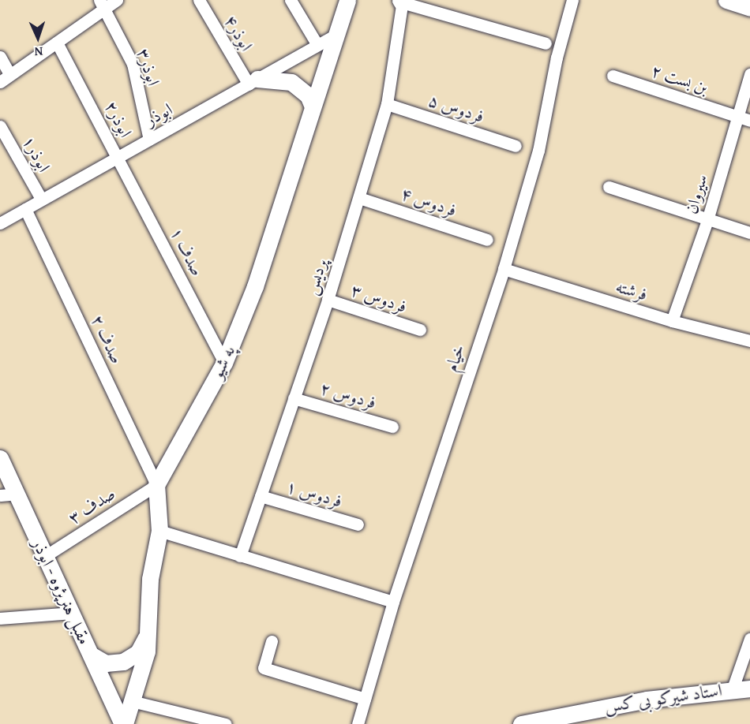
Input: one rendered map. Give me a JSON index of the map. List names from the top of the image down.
{
  "streets": {
    "street": [
      "ابوذر۴",
      "ابوذر۳",
      "بن بست ۲",
      "فردوس ۵",
      "ابوذر",
      "ابوذر۲",
      "ابوذر۱",
      "سیروان",
      "فردوس ۴",
      "صدف ۱",
      "پردیس",
      "فرشته",
      "فردوس ۳",
      "صدف ۲",
      "خیام",
      "په شیو",
      "فردوس ۲",
      "فردوس ۱",
      "صدف ۳",
      "مقبل هنرپژوه - ابوذر",
      "استاد شیرکو بی کس"
    ]
  },
  "crossings": [
    ["ابوذر۴", "ابوذر"],
    ["ابوذر۳", "ابوذر"],
    ["بن بست ۲", "سیروان"],
    ["فردوس ۵", "پردیس"],
    ["ابوذر", "ابوذر۲"],
    ["ابوذر", "ابوذر۱"],
    ["ابوذر", "صدف ۱"],
    ["ابوذر", "صدف ۲"],
    ["ابوذر", "په شیو"],
    ["ابوذر۲", "صدف ۱"],
    ["سیروان", "فرشته"],
    ["فردوس ۴", "پردیس"],
    ["صدف ۱", "په شیو"],
    ["پردیس", "فردوس ۳"],
    ["پردیس", "فردوس ۲"],
    ["پردیس", "فردوس ۱"],
    ["فرشته", "خیام"],
    ["صدف ۲", "په شیو"],
    ["صدف ۲", "صدف ۳"],
    ["په شیو", "صدف ۳"],
    ["صدف ۳", "مقبل هنرپژوه - ابوذر"]
  ],
  "north": "bottom"
}
